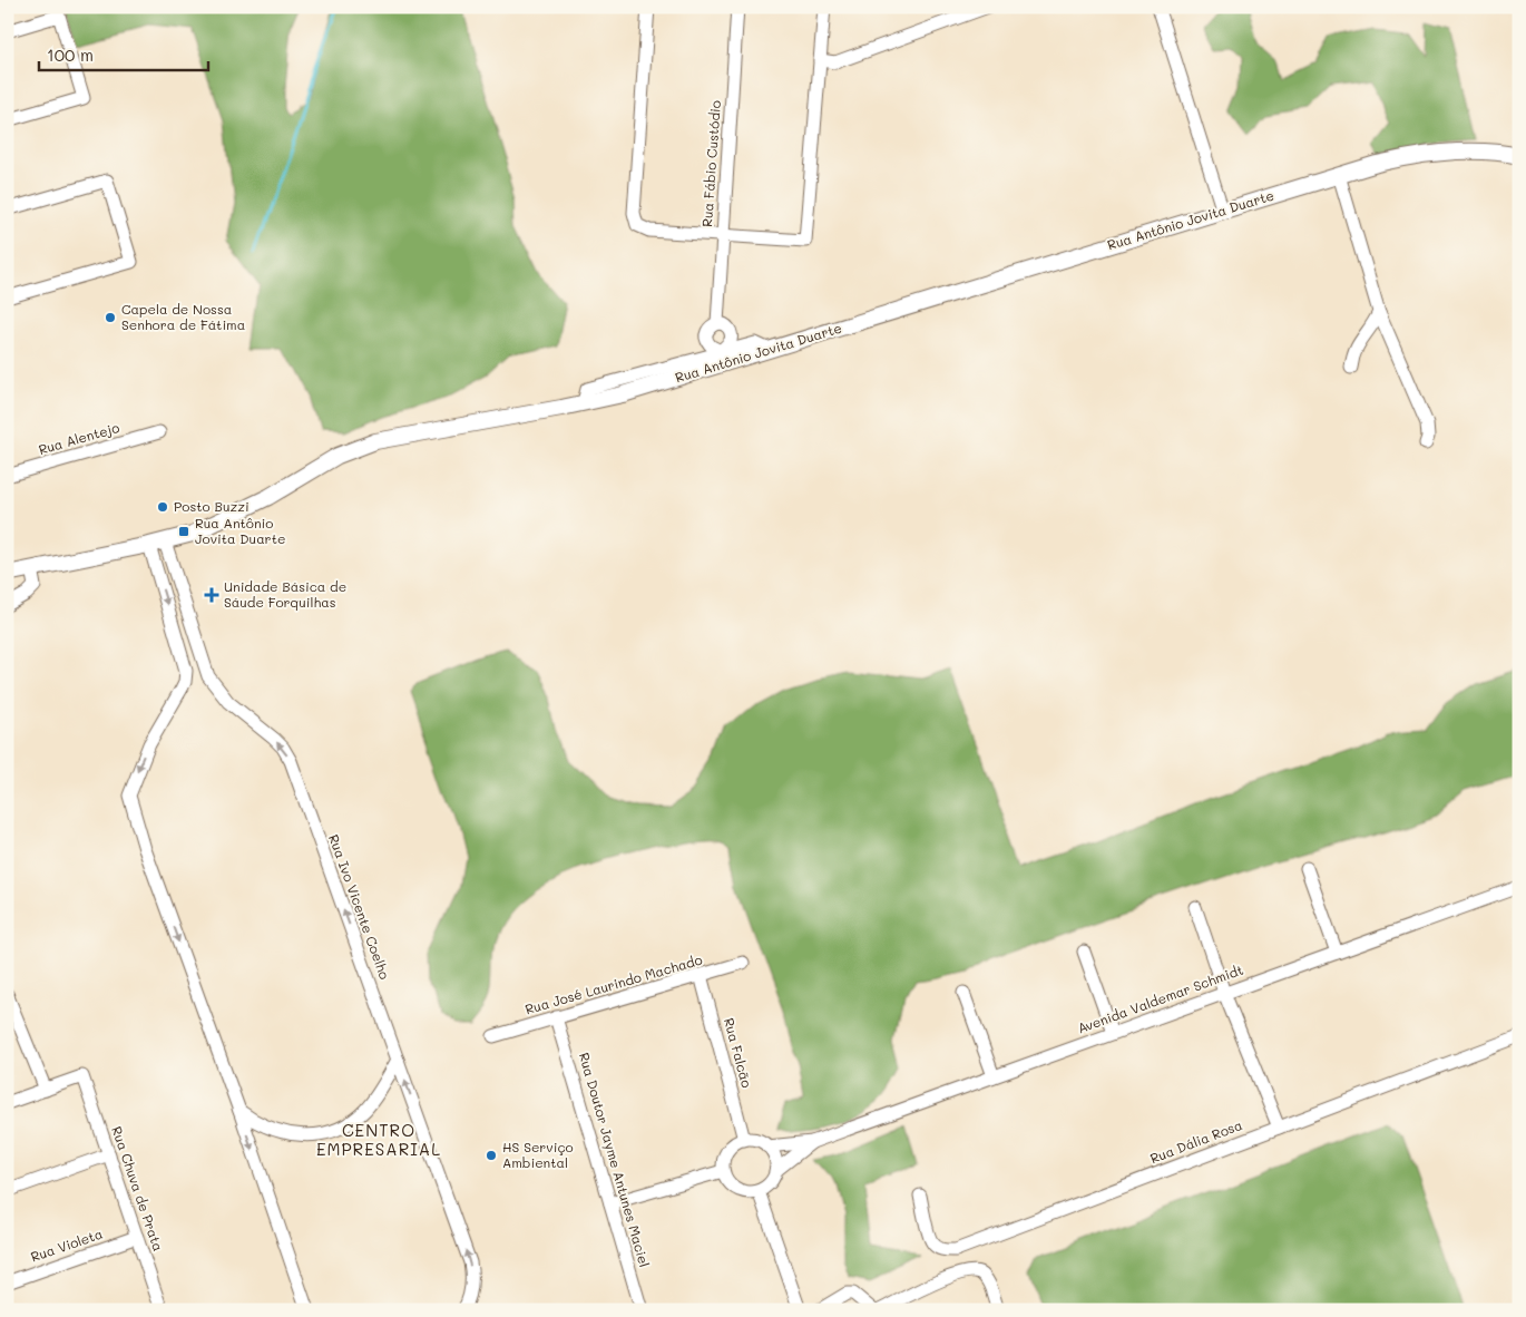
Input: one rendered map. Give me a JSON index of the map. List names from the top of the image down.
{
  "streets": {
    "main road": ["Rua Antônio Jovita Duarte"],
    "street": [
      "Rua Fábio Custódio",
      "Rua Alentejo",
      "Rua Ivo Vicente Coelho",
      "Rua José Laurindo Machado",
      "Avenida Valdemar Schmidt",
      "Rua Falcão",
      "Rua Dália Rosa",
      "Rua Doutor Jayme Antunes Maciel",
      "Rua Chuva de Prata",
      "Rua Violeta"
    ]
  },
  "crossings": [
    ["Rua Antônio Jovita Duarte", "Rua Ivo Vicente Coelho"],
    ["Rua José Laurindo Machado", "Rua Falcão"],
    ["Rua José Laurindo Machado", "Rua Doutor Jayme Antunes Maciel"],
    ["Rua Chuva de Prata", "Rua Violeta"]
  ],
  "one_way": ["Rua Ivo Vicente Coelho"],
  "districts": ["CENTRO EMPRESARIAL"],
  "places": {
    "other": ["Capela de Nossa Senhora de Fátima", "Posto Buzzi", "HS Serviço Ambiental"],
    "transit": ["Rua Antônio Jovita Duarte"],
    "health": ["Unidade Básica de Sáude Forquilhas"]
  },
  "scale_bar": "100 m"
}
